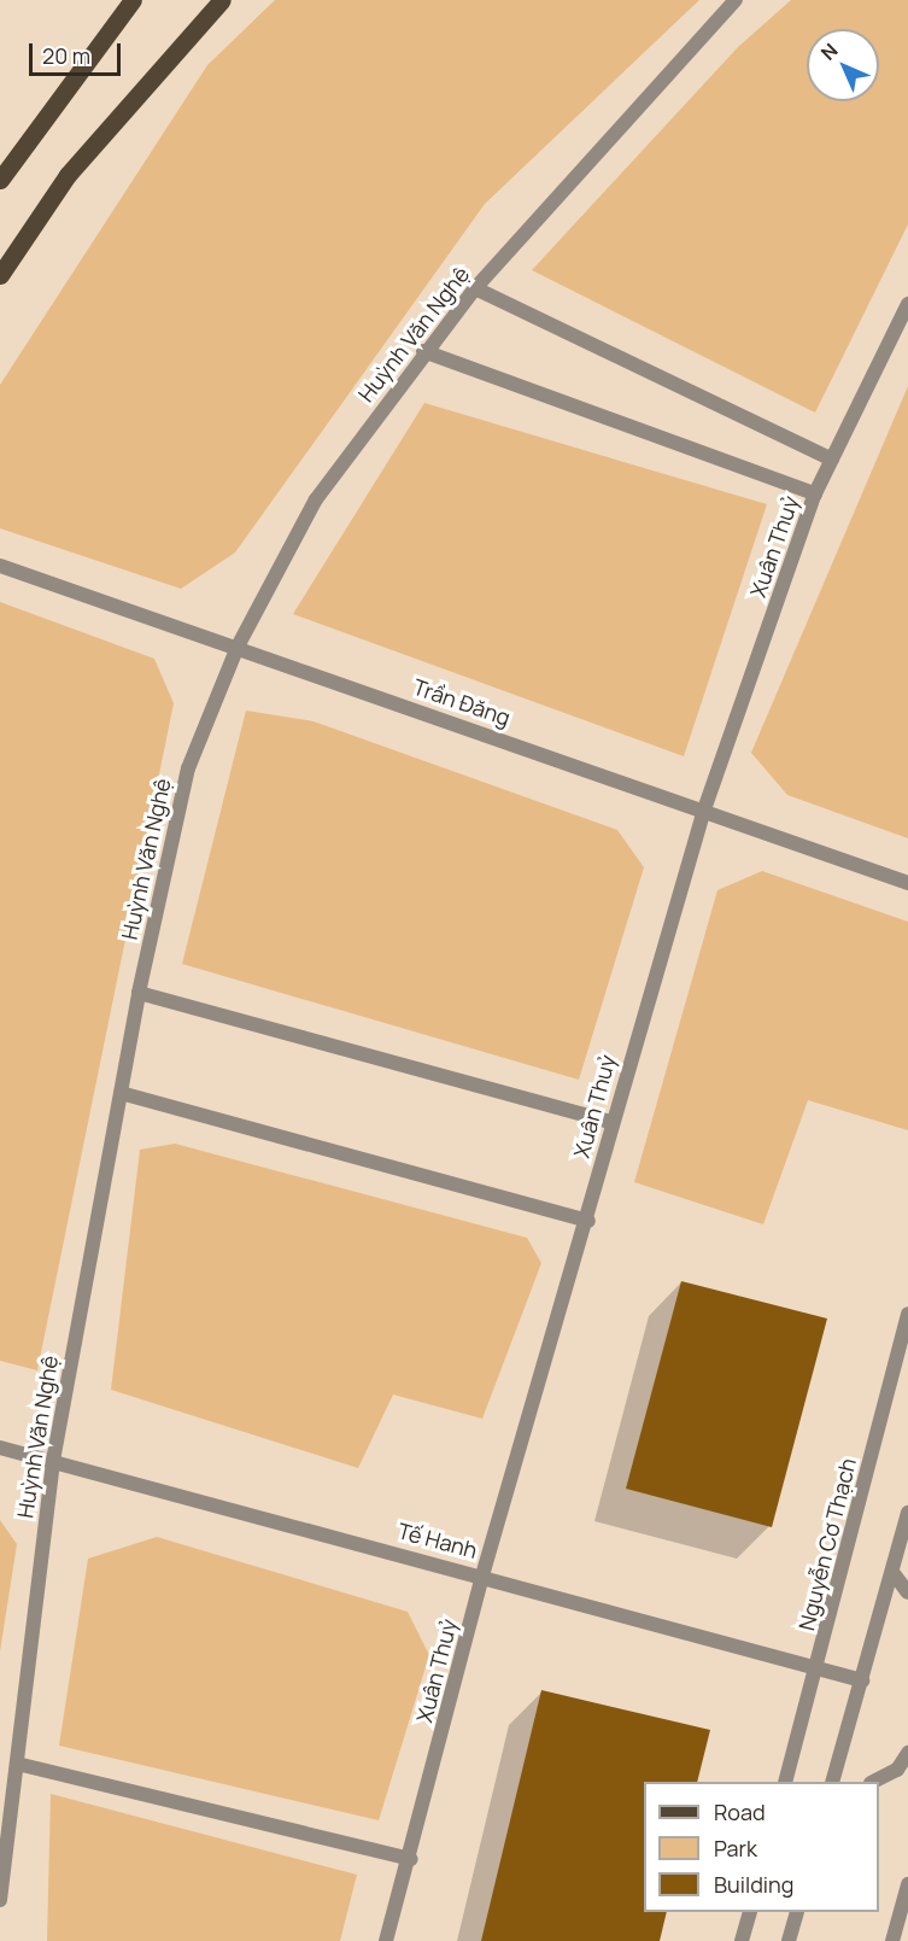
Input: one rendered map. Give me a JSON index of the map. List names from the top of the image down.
{
  "streets": {
    "street": [
      "Huỳnh Văn Nghệ",
      "Xuân Thuỷ",
      "Trần Đăng",
      "Tế Hanh",
      "Nguyễn Cơ Thạch"
    ]
  },
  "crossings": [
    ["Huỳnh Văn Nghệ", "Trần Đăng"],
    ["Huỳnh Văn Nghệ", "Tế Hanh"],
    ["Xuân Thuỷ", "Trần Đăng"],
    ["Xuân Thuỷ", "Tế Hanh"],
    ["Tế Hanh", "Nguyễn Cơ Thạch"]
  ],
  "legend": ["Road", "Park", "Building"],
  "scale_bar": "20 m",
  "north": "top left"
}
